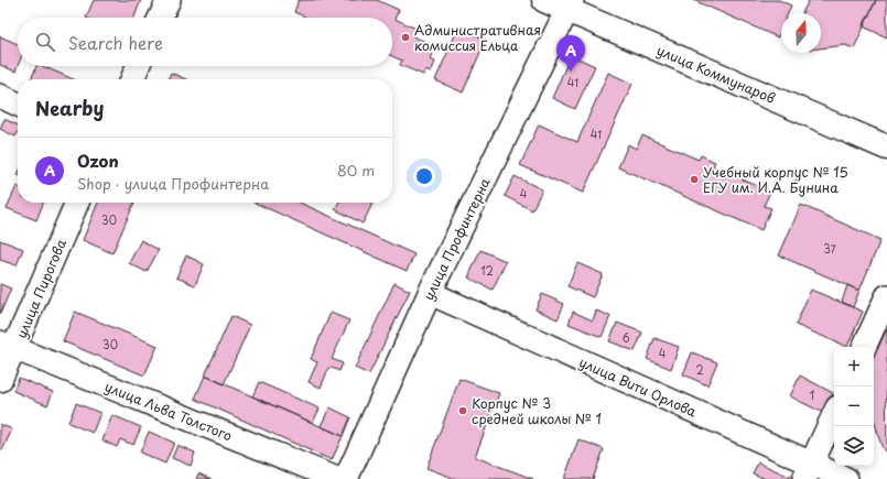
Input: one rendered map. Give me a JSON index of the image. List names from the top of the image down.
{
  "streets": {
    "main road": ["улица Коммунаров"],
    "street": [
      "улица Профинтерна",
      "улица Пирогова",
      "улица Вити Орлова",
      "улица Льва Толстого"
    ]
  },
  "crossings": [
    ["улица Коммунаров", "улица Профинтерна"],
    ["улица Профинтерна", "улица Вити Орлова"],
    ["улица Пирогова", "улица Льва Толстого"]
  ],
  "places": ["Административная комиссия Ельца", "Учебный корпус № 15 ЕГУ им. И.А. Бунина", "Корпус № 3 средней школы № 1"],
  "house_numbers": [
    "41",
    "41",
    "4",
    "30",
    "37",
    "12",
    "6",
    "30",
    "4",
    "2",
    "1"
  ],
  "north": "top",
  "page": {
    "search": "Search here",
    "pins": "A",
    "heading": "Nearby",
    "list": [
      {
        "mark": "A",
        "name": "Ozon",
        "note": "Shop · улица Профинтерна",
        "value": "80 m"
      }
    ],
    "map_buttons": ["+", "−"]
  }
}
